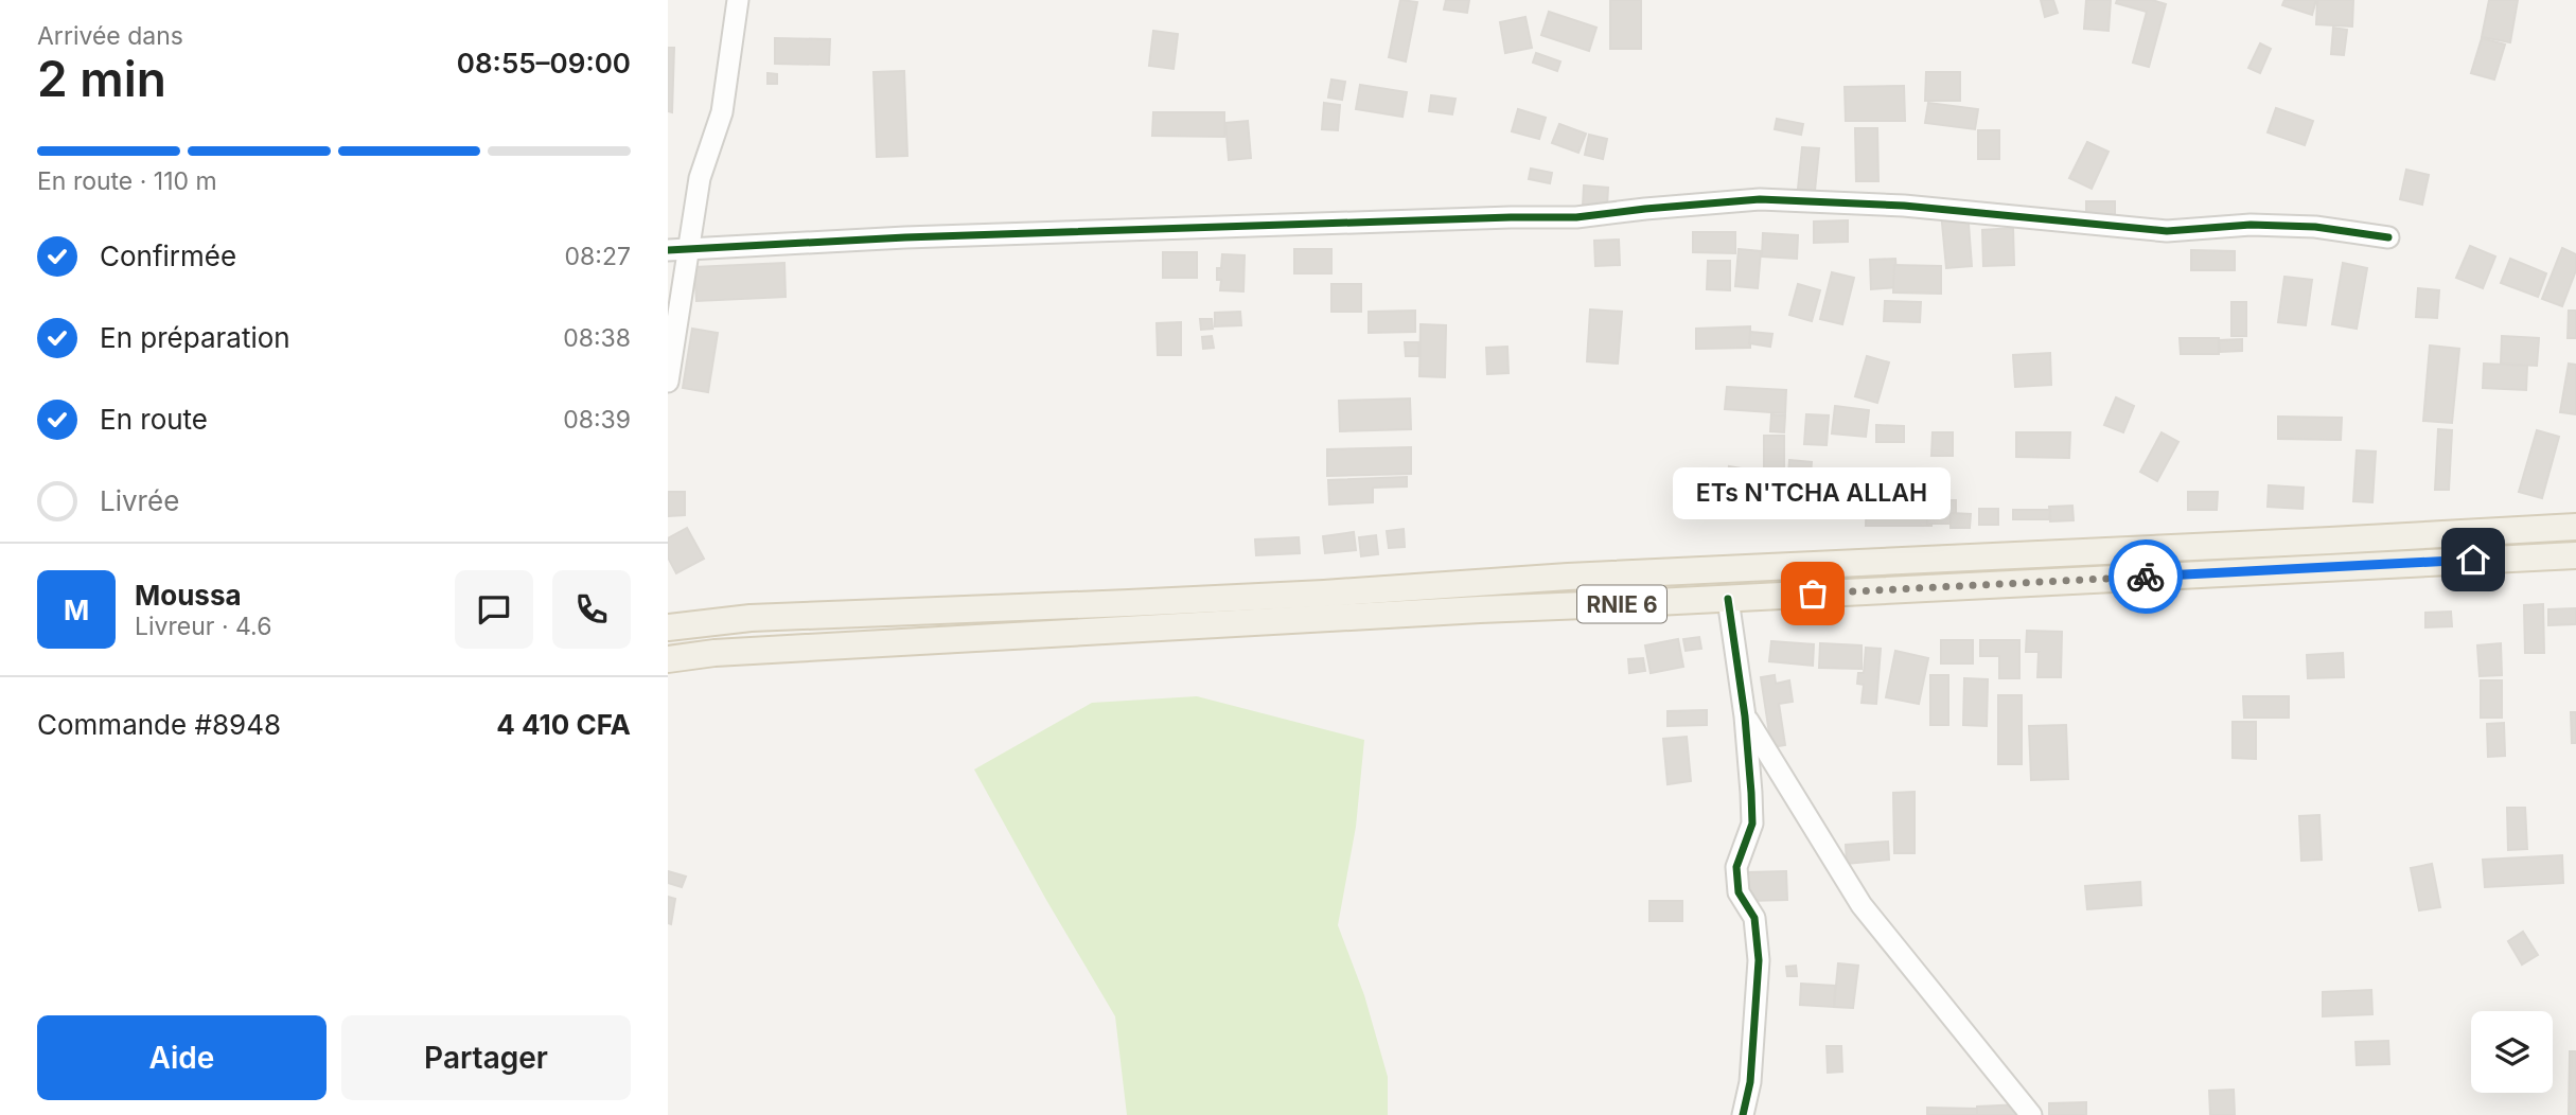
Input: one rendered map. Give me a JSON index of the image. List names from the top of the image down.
{
  "streets": {
    "main road": ["RNIE 6"]
  },
  "places": ["ETs N'TCHA ALLAH"],
  "page": {
    "heading": ["2 min", "Arrivée dans", "08:55–09:00"],
    "panel": [
      "Moussa",
      "Livreur · 4.6",
      "Commande #8948",
      "4 410 CFA"
    ],
    "bar": "En route · 110 m",
    "list": [
      ["Confirmée", "08:27"],
      ["En préparation", "08:38"],
      ["En route", "08:39"],
      "Livrée"
    ],
    "bubble": "ETs N'TCHA ALLAH",
    "round": "M",
    "buttons": ["Aide", "Partager"]
  }
}
